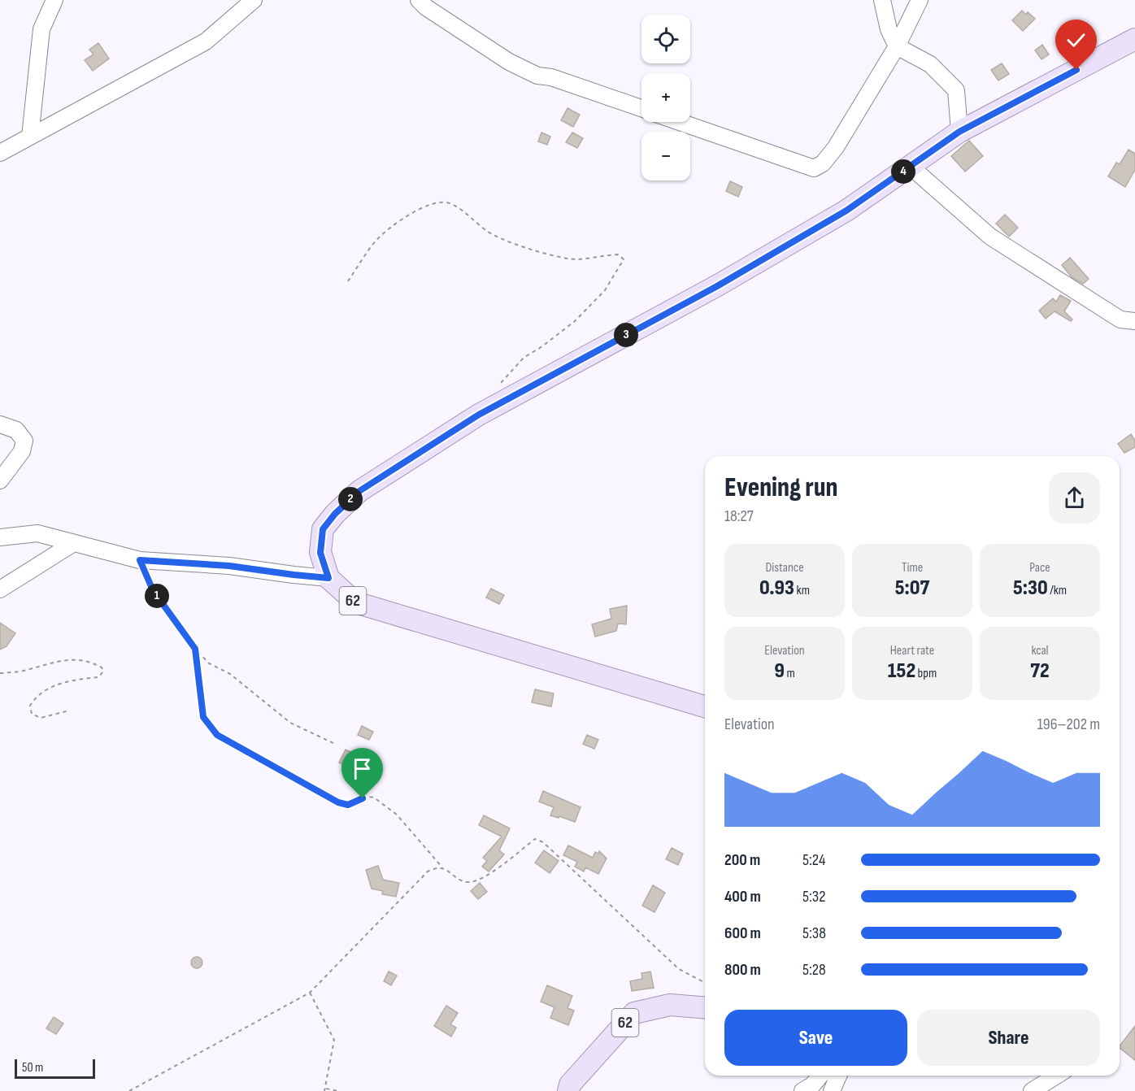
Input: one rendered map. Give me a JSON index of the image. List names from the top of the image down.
{
  "streets": {
    "main road": ["62"]
  },
  "scale_bar": "50 m",
  "page": {
    "map_buttons": ["+", "−"],
    "pins": [
      "4",
      "3",
      "2",
      "1"
    ],
    "heading": ["Evening run", "18:27"],
    "stats": [
      ["Distance", "0.93 km"],
      ["Time", "5:07"],
      ["Pace", "5:30 /km"],
      ["Elevation", "9 m"],
      ["Heart rate", "152 bpm"],
      ["kcal", "72"]
    ],
    "chart": ["Elevation", "196–202 m"],
    "list": [
      {
        "name": "200 m",
        "note": "5:24"
      },
      {
        "name": "400 m",
        "note": "5:32"
      },
      {
        "name": "600 m",
        "note": "5:38"
      },
      {
        "name": "800 m",
        "note": "5:28"
      }
    ],
    "buttons": ["Save", "Share"],
    "scale": "50 m"
  }
}
